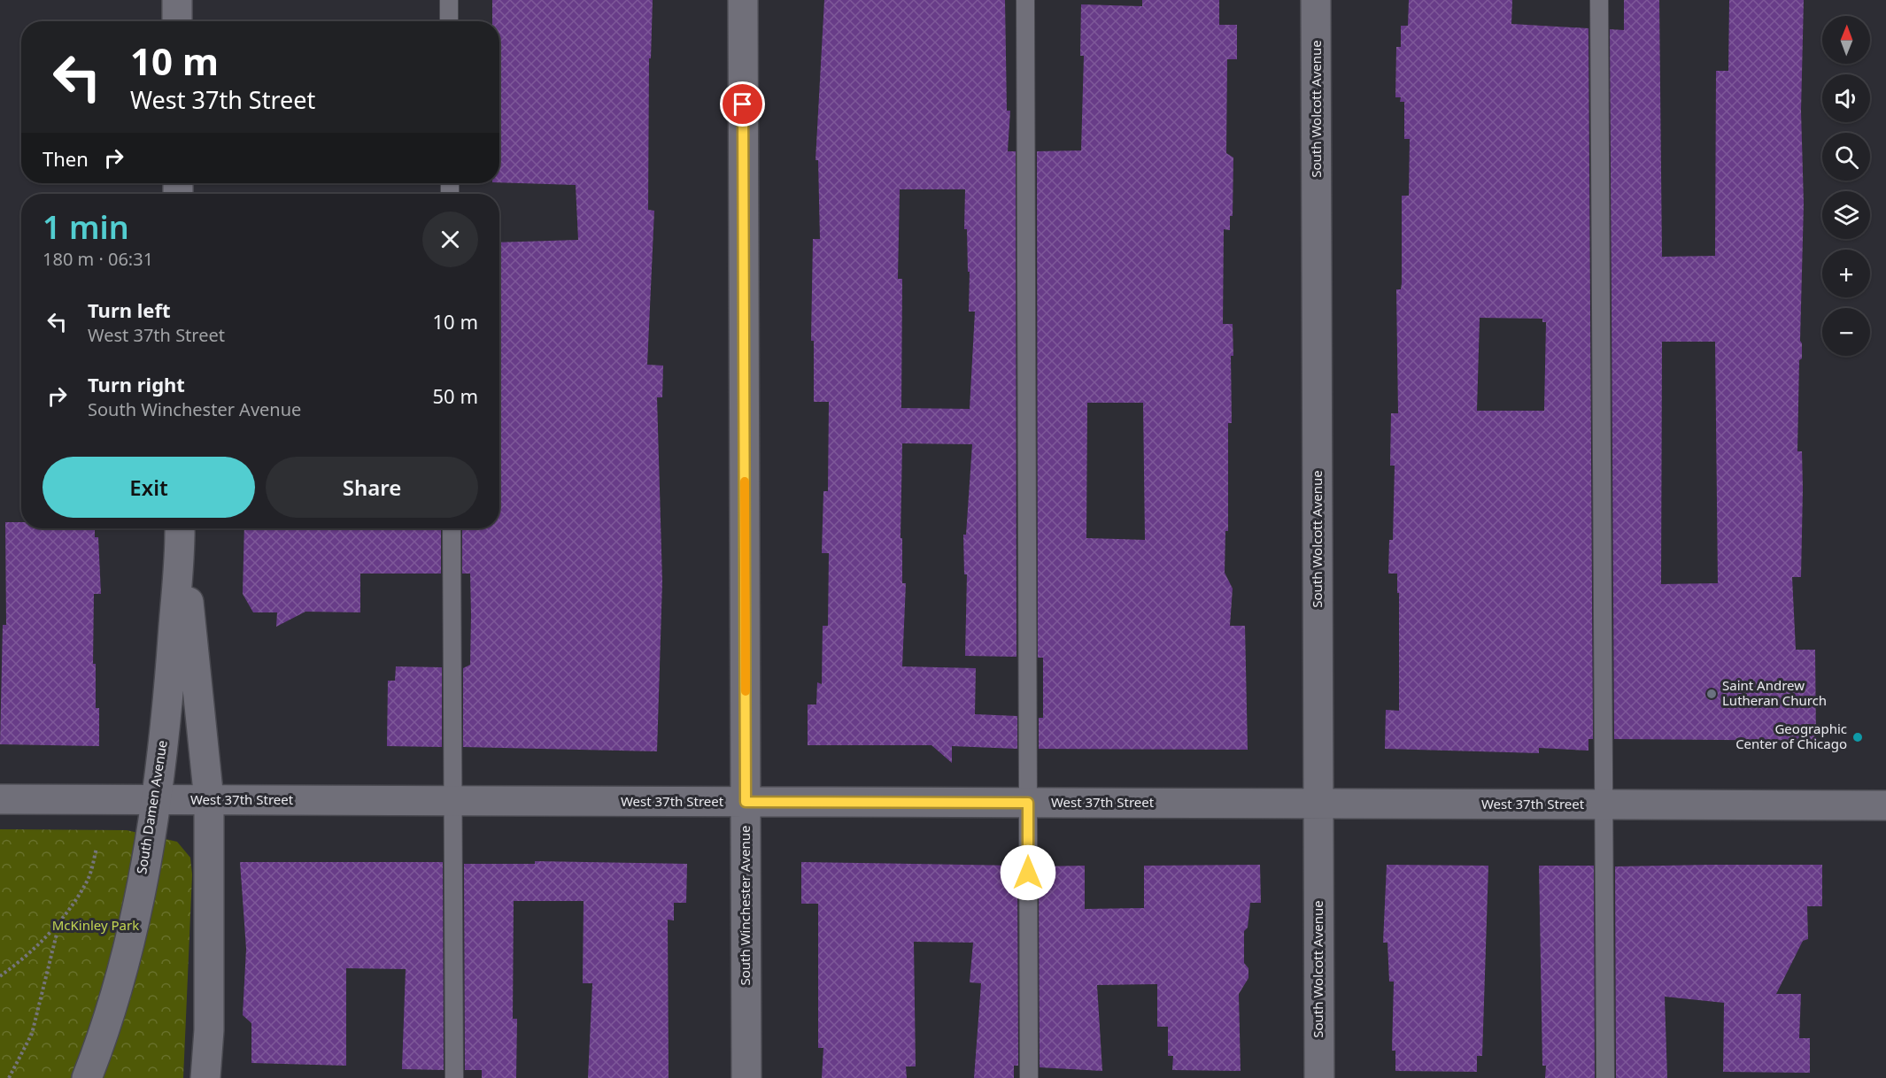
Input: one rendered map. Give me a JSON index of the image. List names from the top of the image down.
{
  "streets": {
    "street": [
      "South Wolcott Avenue",
      "West 37th Street",
      "South Damen Avenue",
      "South Winchester Avenue"
    ]
  },
  "crossings": [
    ["South Wolcott Avenue", "West 37th Street"],
    ["West 37th Street", "South Damen Avenue"],
    ["West 37th Street", "South Winchester Avenue"]
  ],
  "parks": ["McKinley Park"],
  "places": ["Saint Andrew Lutheran Church", "Geographic Center of Chicago"],
  "north": "top",
  "page": {
    "map_buttons": ["+", "−"],
    "turn": ["10 m", "West 37th Street"],
    "then": "Then",
    "heading": ["1 min", "180 m · 06:31"],
    "list": [
      {
        "name": "Turn left",
        "note": "West 37th Street",
        "value": "10 m"
      },
      {
        "name": "Turn right",
        "note": "South Winchester Avenue",
        "value": "50 m"
      }
    ],
    "buttons": ["Exit", "Share"]
  }
}
